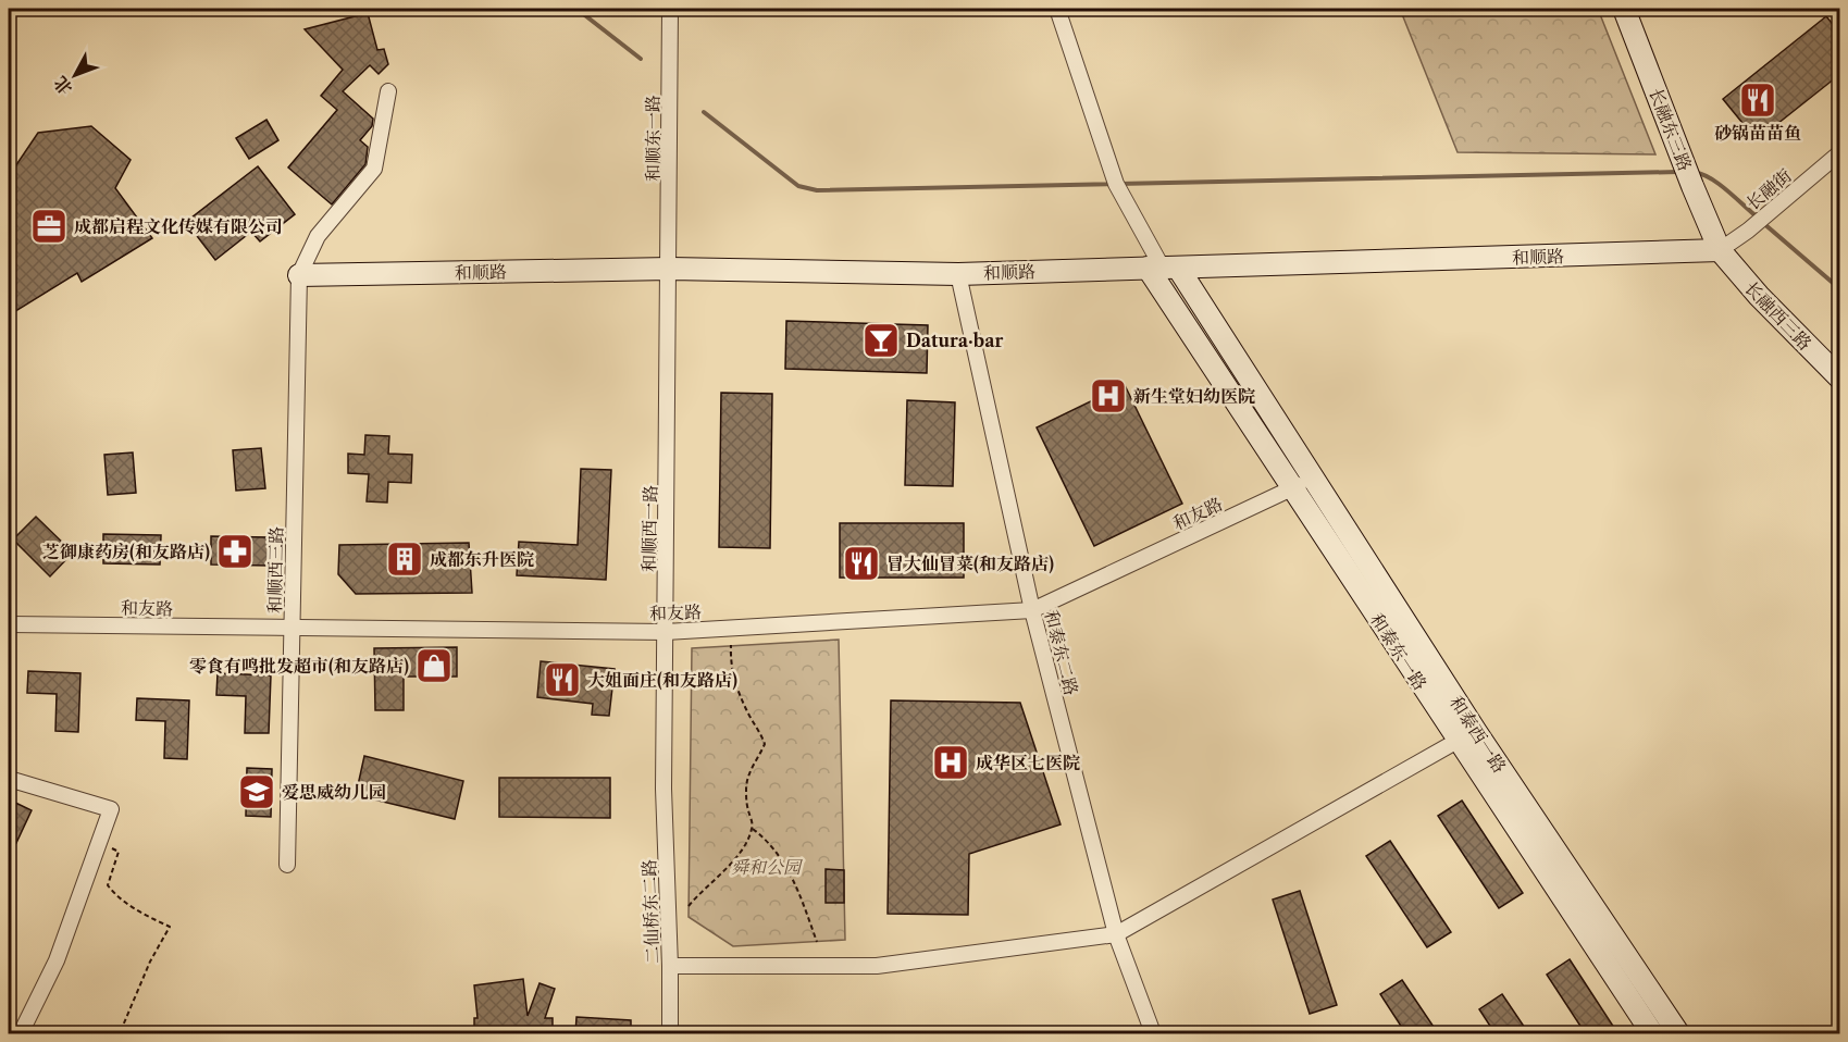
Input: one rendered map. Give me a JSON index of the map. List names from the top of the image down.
{
  "streets": {
    "street": [
      "长融东三路",
      "和顺东一路",
      "长融街",
      "和顺路",
      "长融西三路",
      "和友路",
      "和顺西一路",
      "和顺西三路",
      "和泰东一路",
      "和泰东二路",
      "和泰西一路",
      "二仙桥东二路"
    ]
  },
  "crossings": [
    ["长融东三路", "长融街"],
    ["长融东三路", "和顺路"],
    ["长融东三路", "长融西三路"],
    ["和顺东一路", "和顺路"],
    ["和顺东一路", "和顺西一路"],
    ["长融街", "和顺路"],
    ["长融街", "长融西三路"],
    ["和顺路", "长融西三路"],
    ["和顺路", "和顺西一路"],
    ["和顺路", "和顺西三路"],
    ["和顺路", "和泰东一路"],
    ["和顺路", "和泰东二路"],
    ["和顺路", "和泰西一路"],
    ["和友路", "和顺西一路"],
    ["和友路", "和顺西三路"],
    ["和友路", "和泰东一路"],
    ["和友路", "和泰东二路"],
    ["和友路", "和泰西一路"],
    ["和顺西一路", "二仙桥东二路"],
    ["和泰东一路", "和泰西一路"]
  ],
  "parks": ["舜和公园"],
  "places": {
    "restaurant": ["砂锅苗苗鱼", "冒大仙冒菜(和友路店)", "大姐面庄(和友路店)"],
    "office": ["成都启程文化传媒有限公司"],
    "bar": ["Datura·bar"],
    "hospital": ["新生堂妇幼医院", "成华区七医院"],
    "pharmacy": ["芝御康药房(和友路店)"],
    "building": ["成都东升医院"],
    "shop": ["零食有鸣批发超市(和友路店)"],
    "school or university": ["爱思威幼儿园"]
  },
  "north": "bottom left"
}
